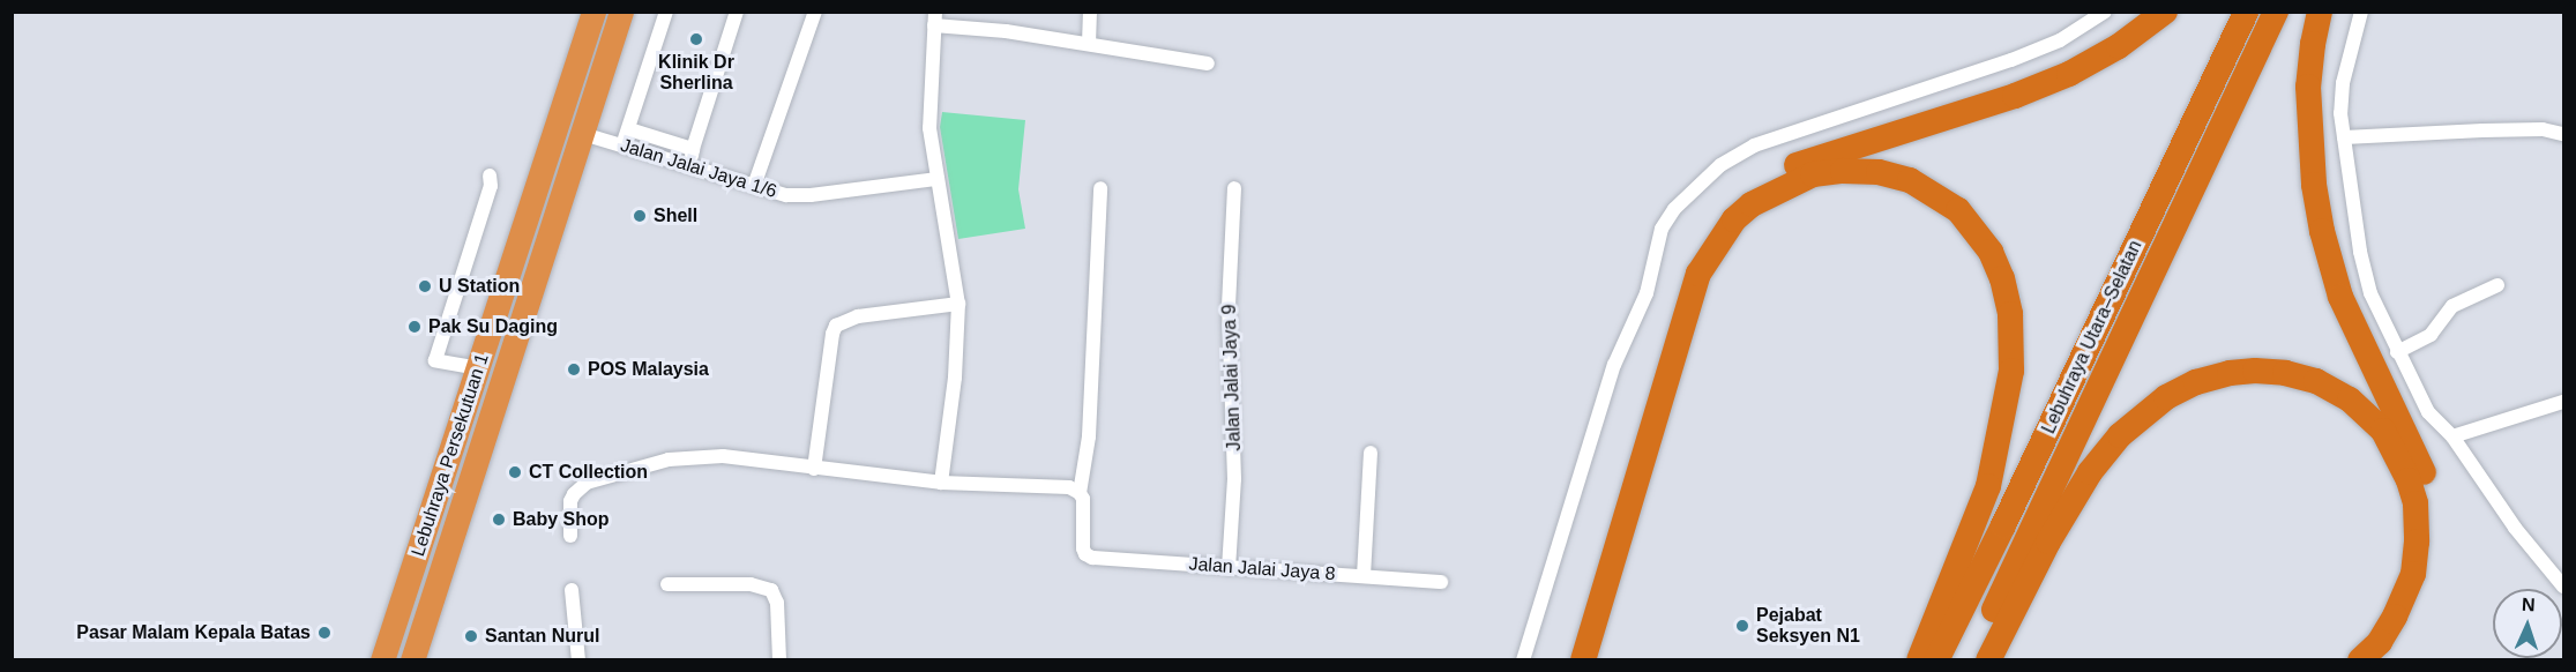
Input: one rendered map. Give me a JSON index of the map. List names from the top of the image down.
{
  "streets": {
    "highway": ["Lebuhraya Utara–Selatan", "Lebuhraya Persekutuan 1"],
    "street": ["Jalan Jalai Jaya 1/6", "Jalan Jalai Jaya 9", "Jalan Jalai Jaya 8"]
  },
  "crossings": [
    ["Jalan Jalai Jaya 1/6", "Lebuhraya Persekutuan 1"],
    ["Jalan Jalai Jaya 9", "Jalan Jalai Jaya 8"]
  ],
  "places": [
    "Klinik Dr Sherlina",
    "Shell",
    "U Station",
    "Pak Su Daging",
    "POS Malaysia",
    "CT Collection",
    "Baby Shop",
    "Pejabat Seksyen N1",
    "Pasar Malam Kepala Batas",
    "Santan Nurul"
  ],
  "north": "top"
}
